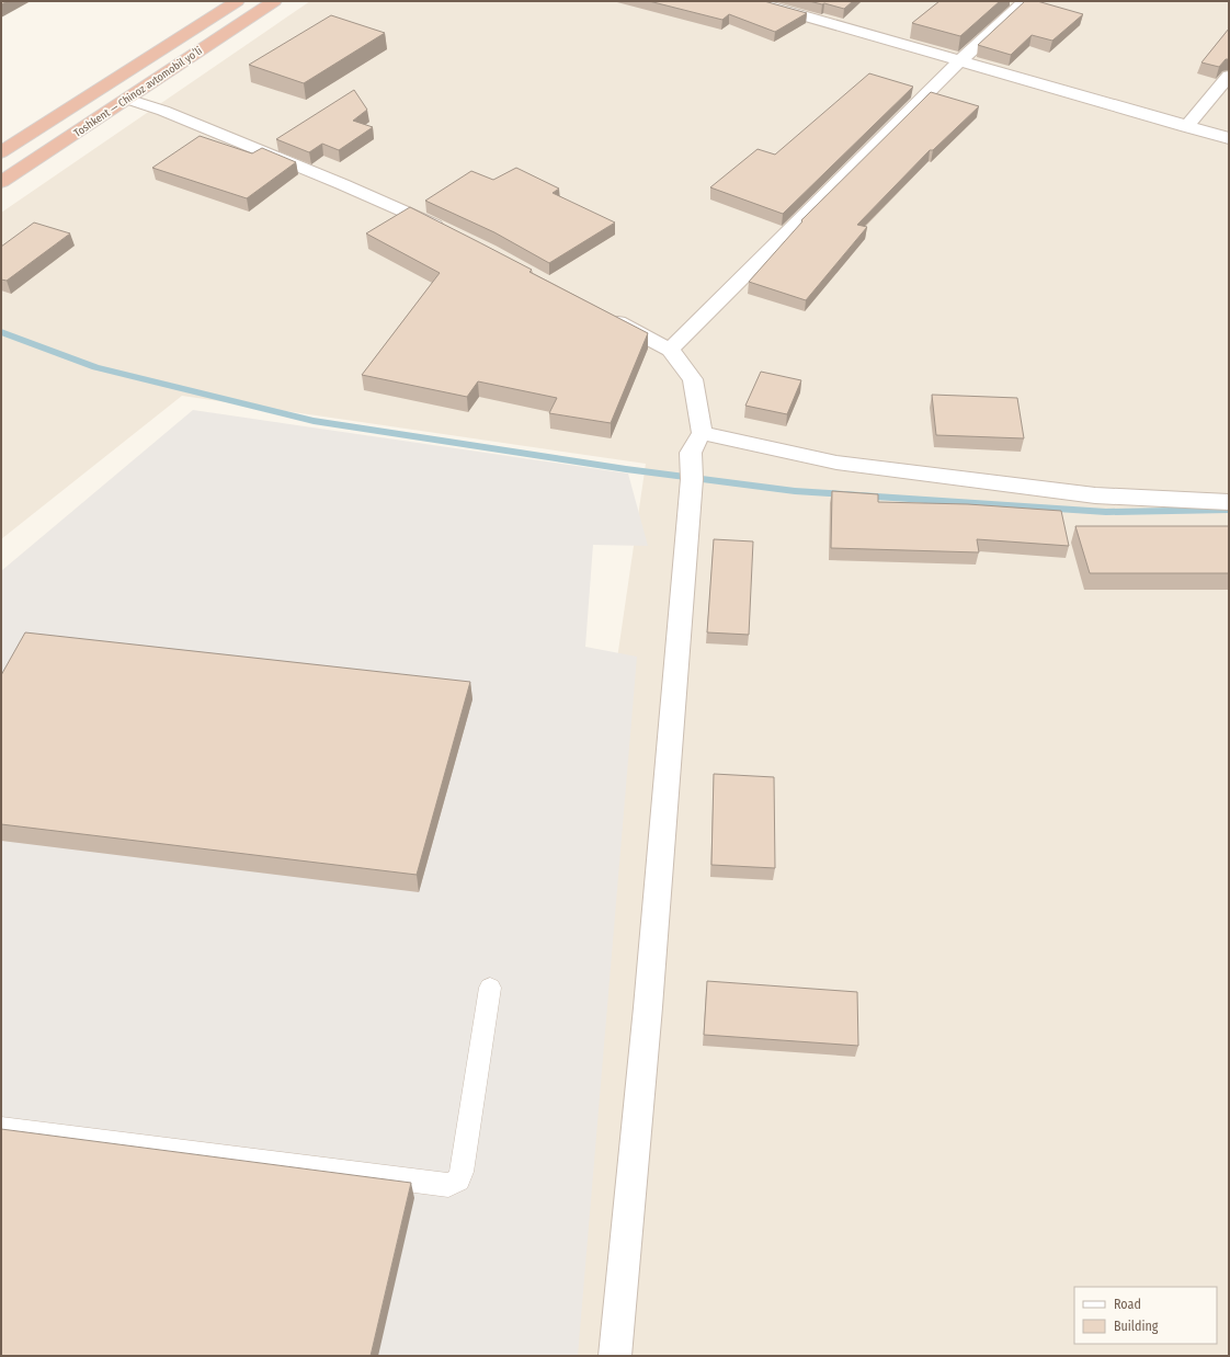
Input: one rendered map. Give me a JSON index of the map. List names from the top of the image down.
{
  "streets": {
    "highway": ["Toshkent — Chinoz avtomobil yoʻli"]
  },
  "legend": ["Road", "Building"]
}
